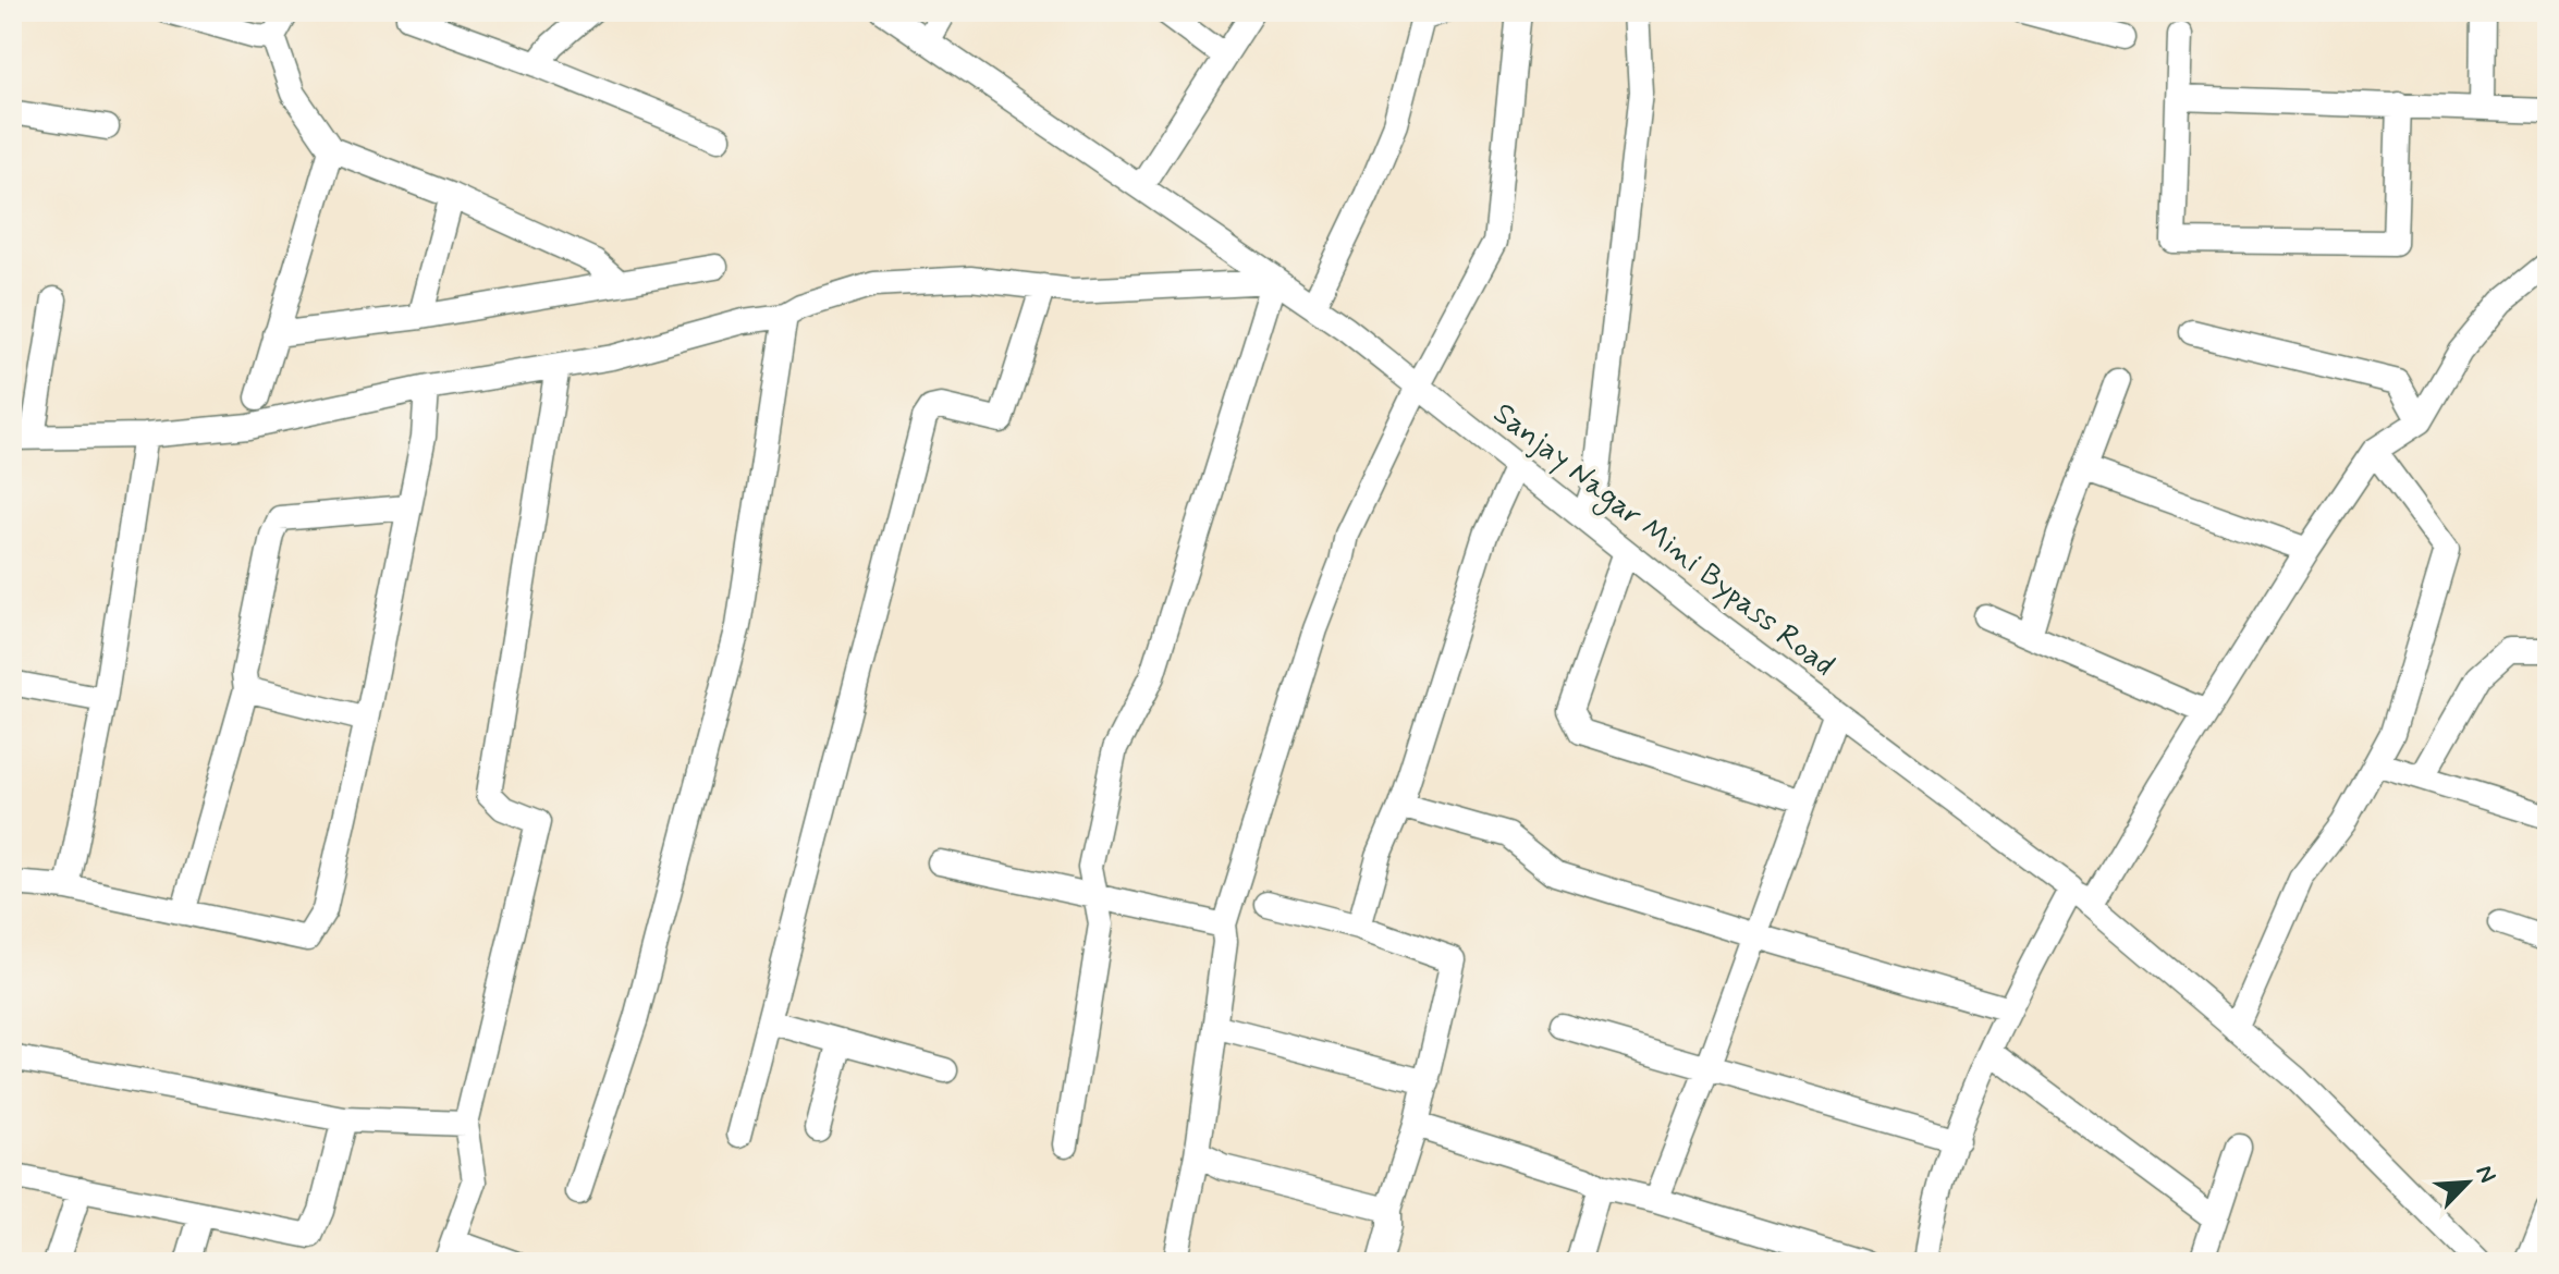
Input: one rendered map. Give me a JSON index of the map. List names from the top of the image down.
{
  "streets": {
    "street": ["Sanjay Nagar Mini Bypass Road"]
  },
  "north": "top right"
}
